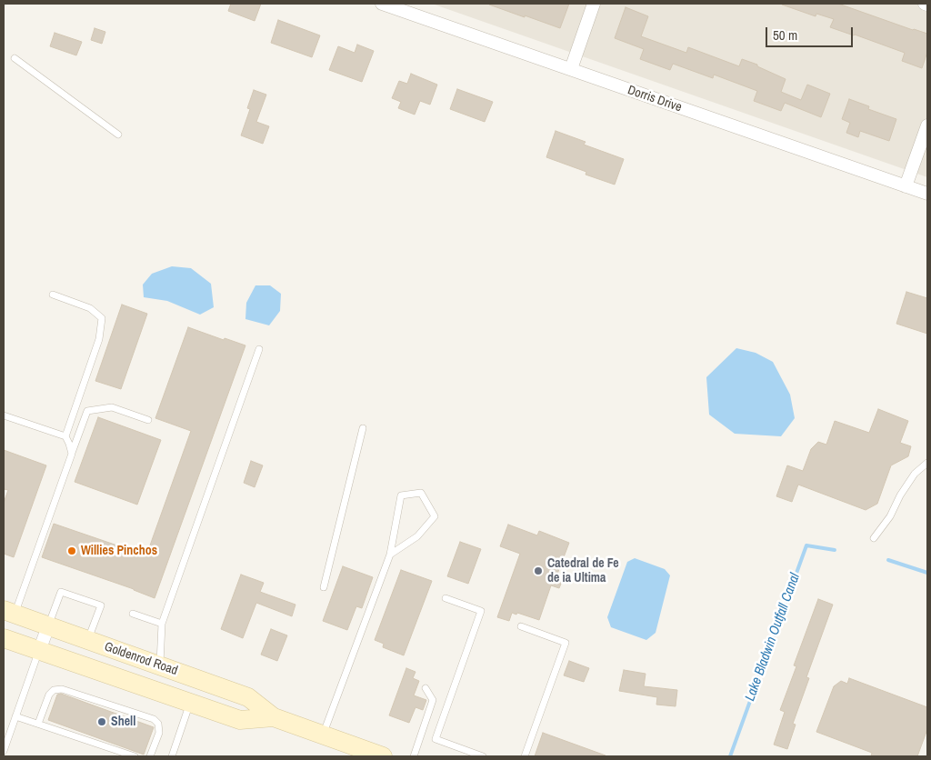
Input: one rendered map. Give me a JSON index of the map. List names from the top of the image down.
{
  "streets": {
    "main road": ["Goldenrod Road"],
    "street": ["Dorris Drive"]
  },
  "water": ["Lake Bladwin Outfall Canal"],
  "places": ["Willies Pinchos", "Catedral de Fe de ia Ultima", "Shell"],
  "scale_bar": "50 m"
}
